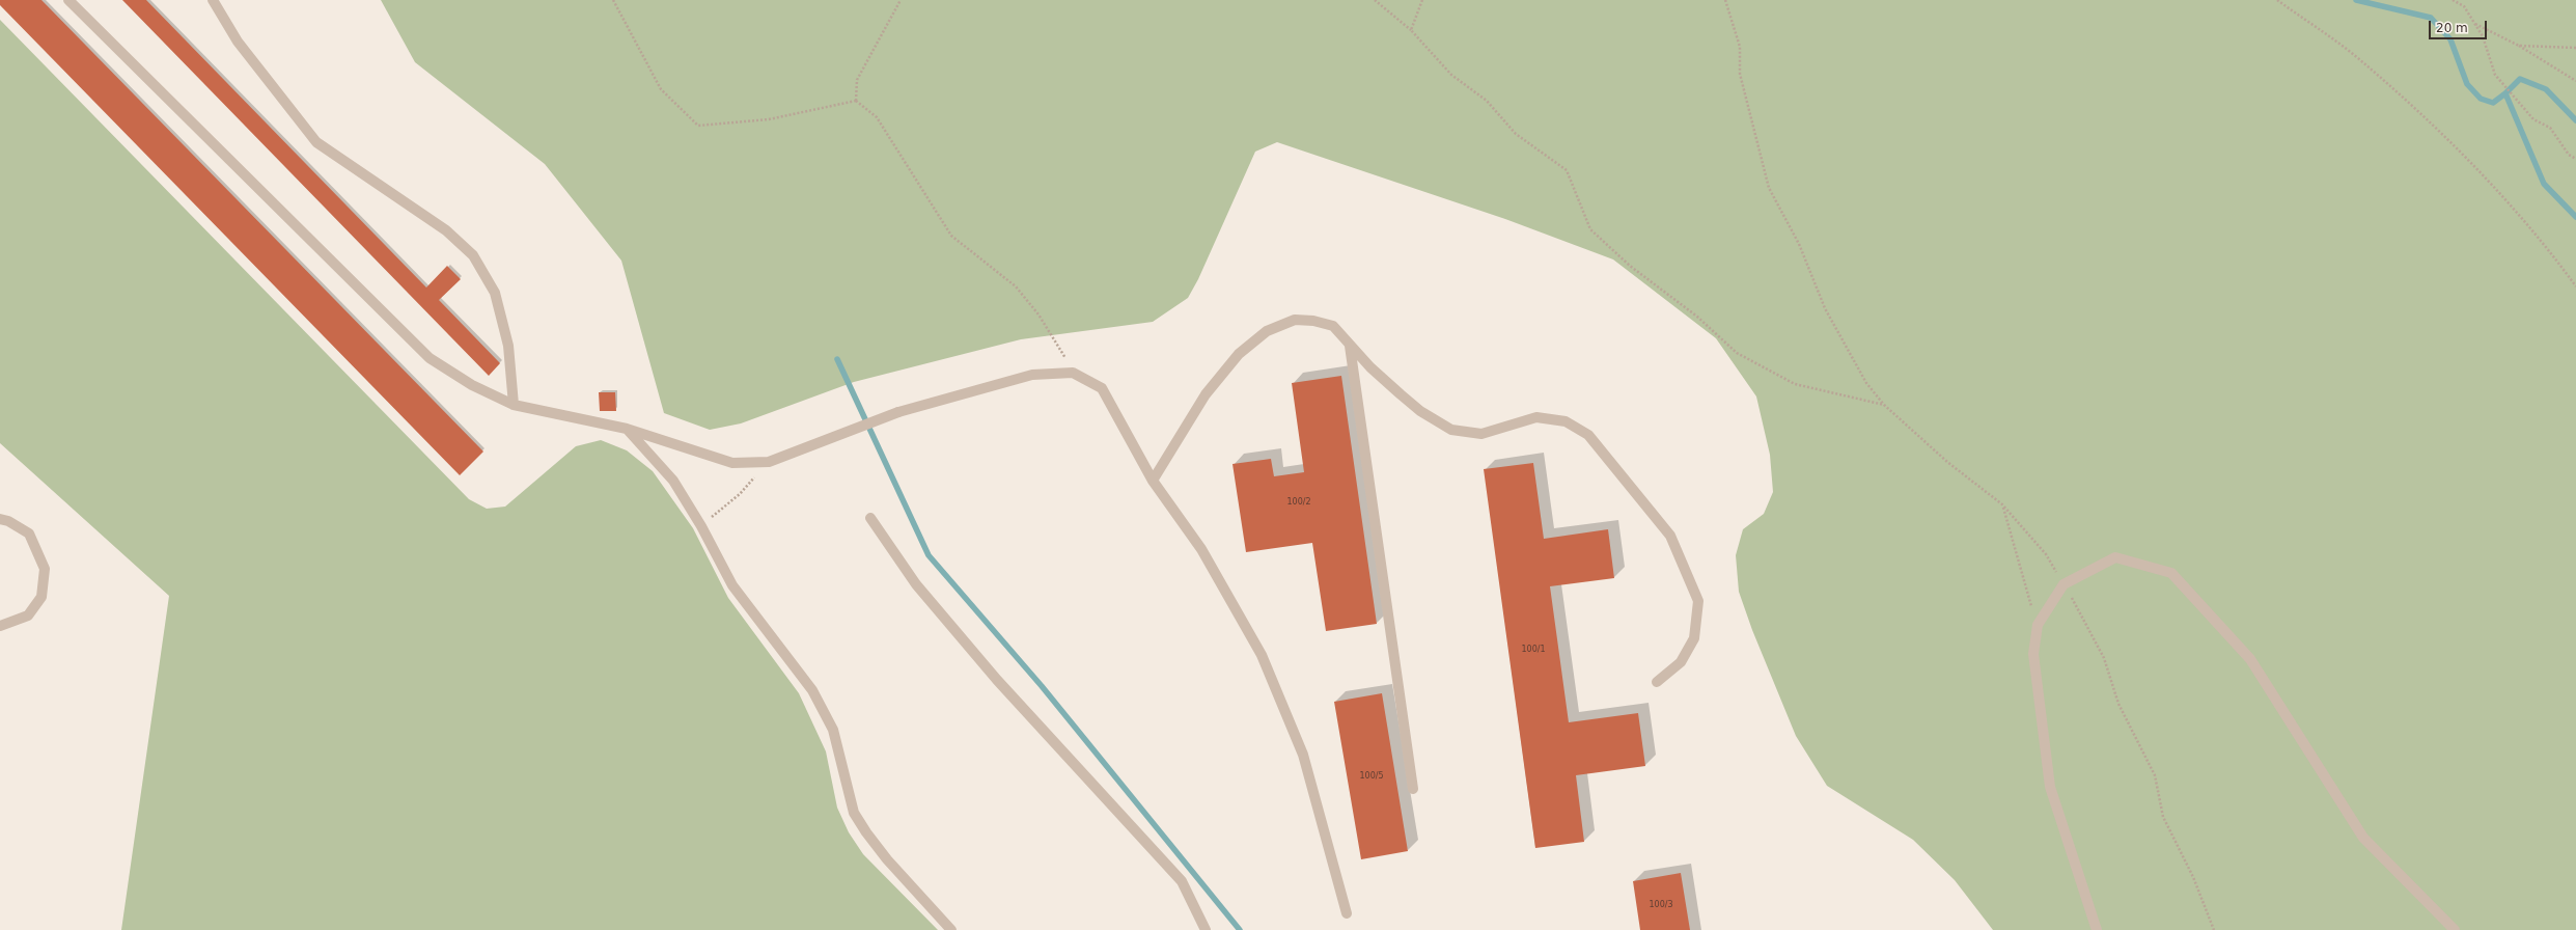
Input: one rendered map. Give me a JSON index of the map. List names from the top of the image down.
{
  "house_numbers": [
    "100/2",
    "100/1",
    "100/5",
    "100/3"
  ],
  "scale_bar": "20 m"
}
